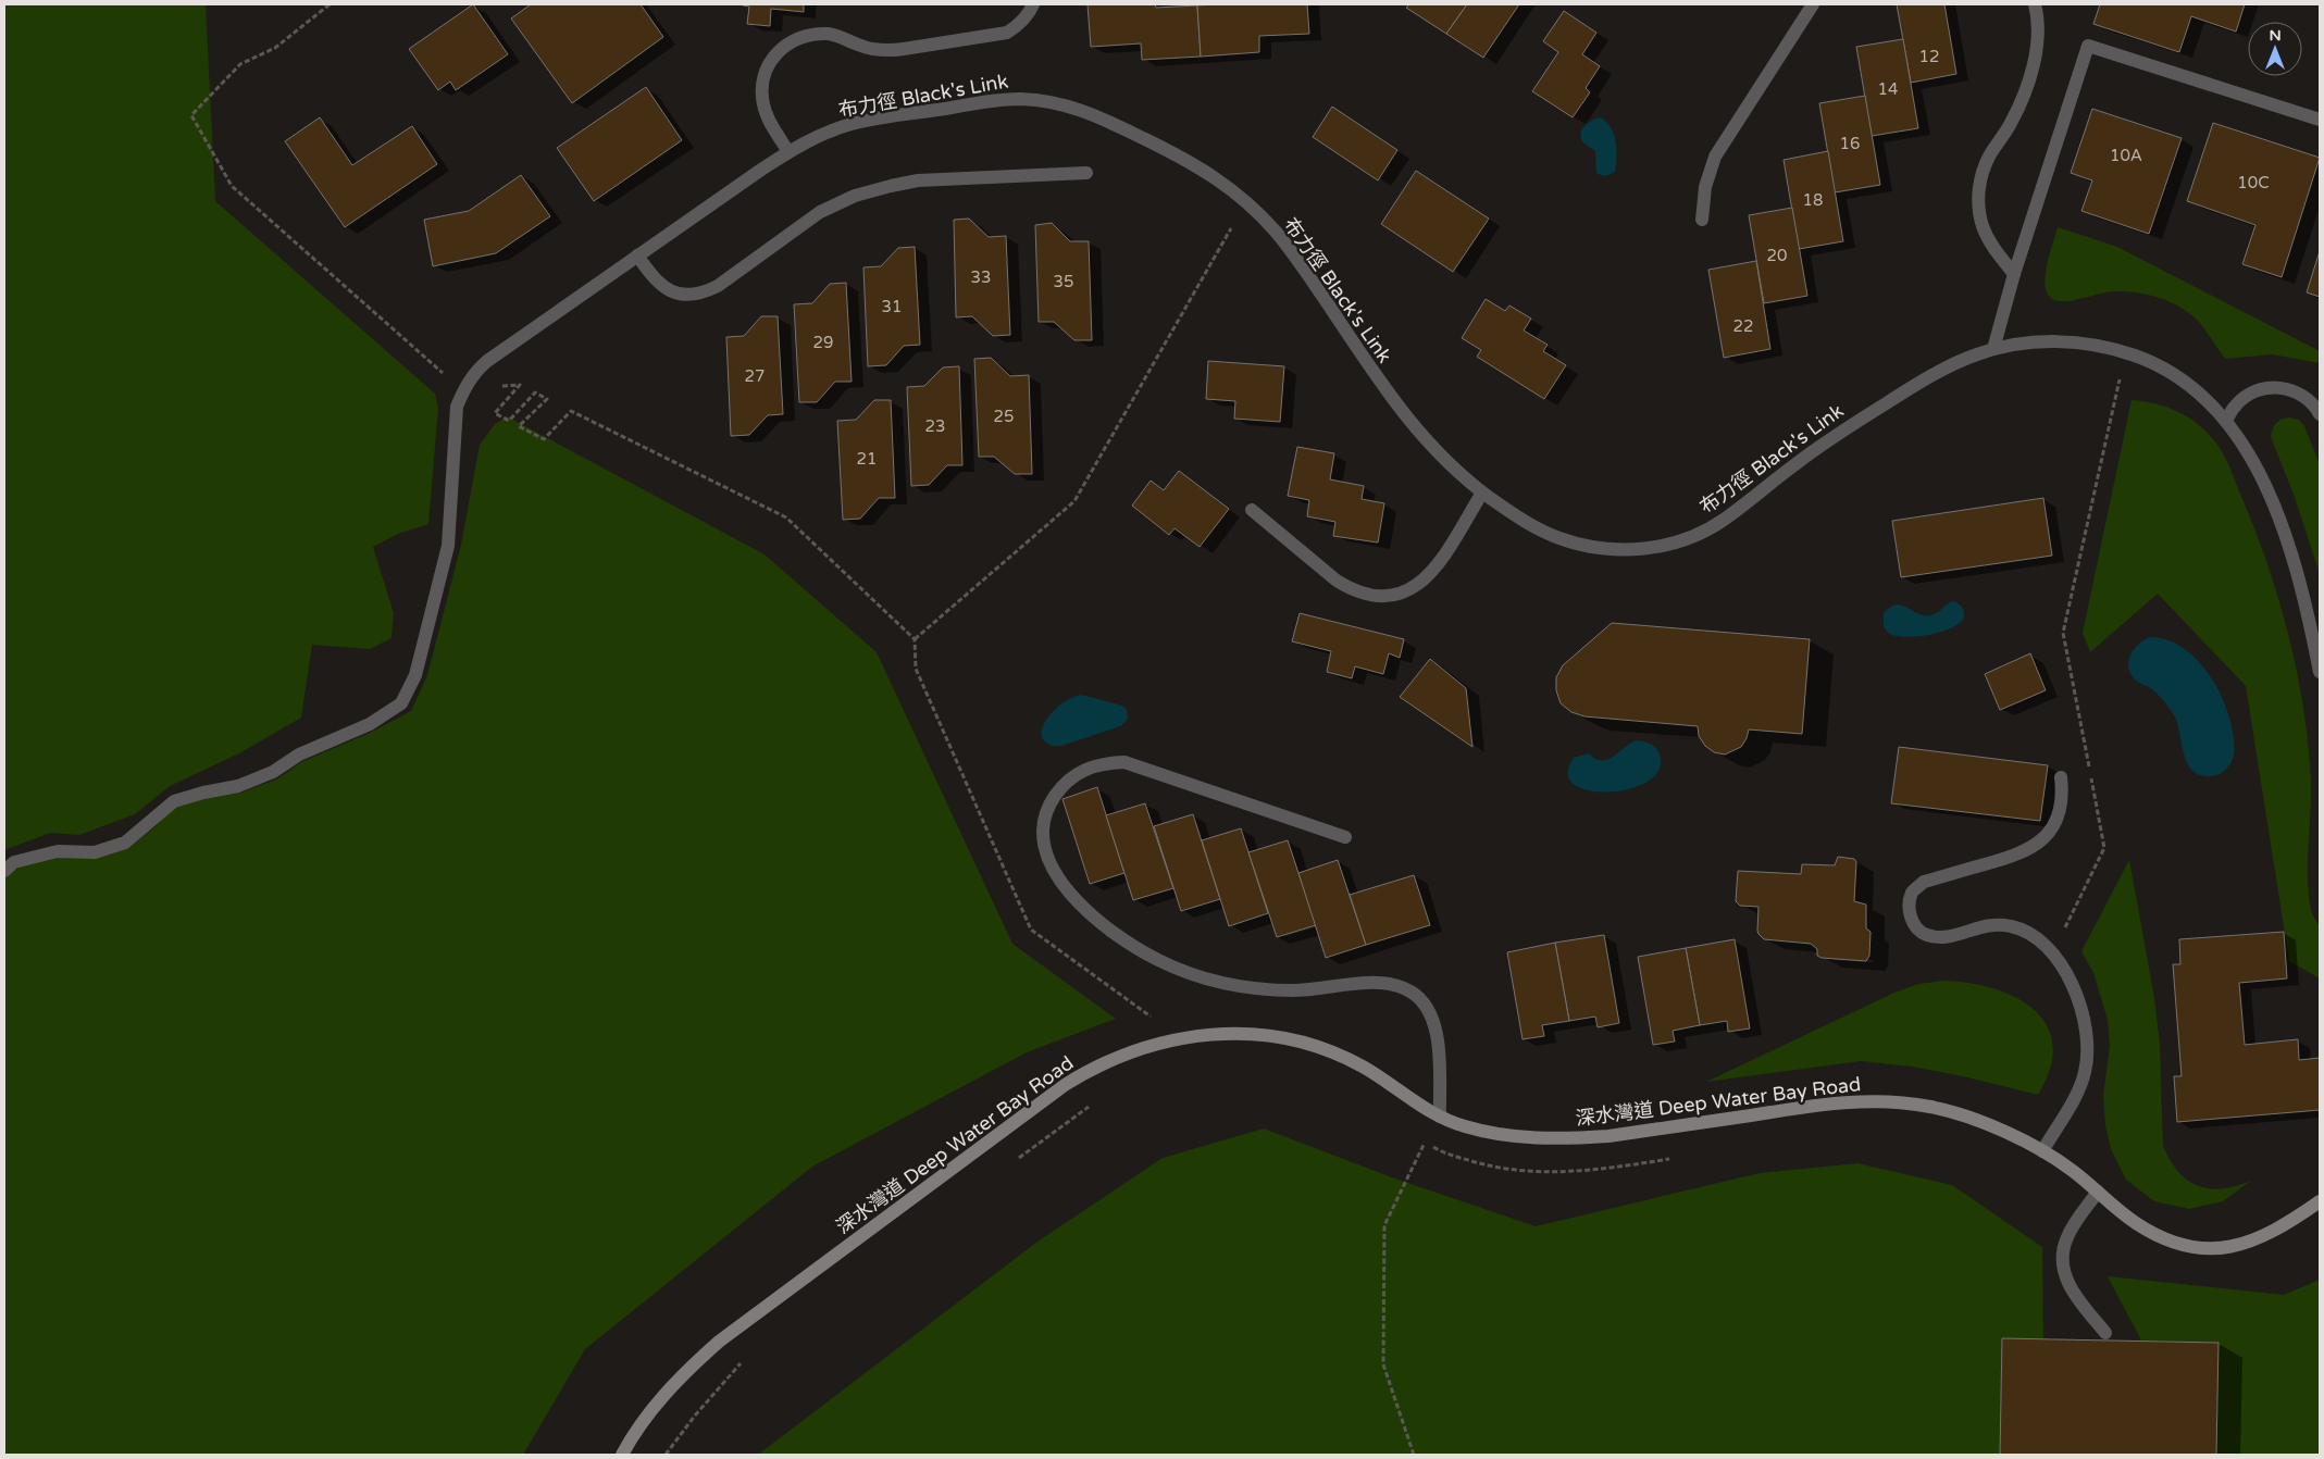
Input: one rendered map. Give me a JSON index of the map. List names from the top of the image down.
{
  "streets": {
    "main road": ["深水灣道 Deep Water Bay Road"],
    "street": ["布力徑 Black's Link"]
  },
  "house_numbers": [
    "12",
    "14",
    "16",
    "10A",
    "10C",
    "18",
    "20",
    "33",
    "35",
    "31",
    "22",
    "29",
    "27",
    "25",
    "23",
    "21"
  ],
  "north": "top"
}
